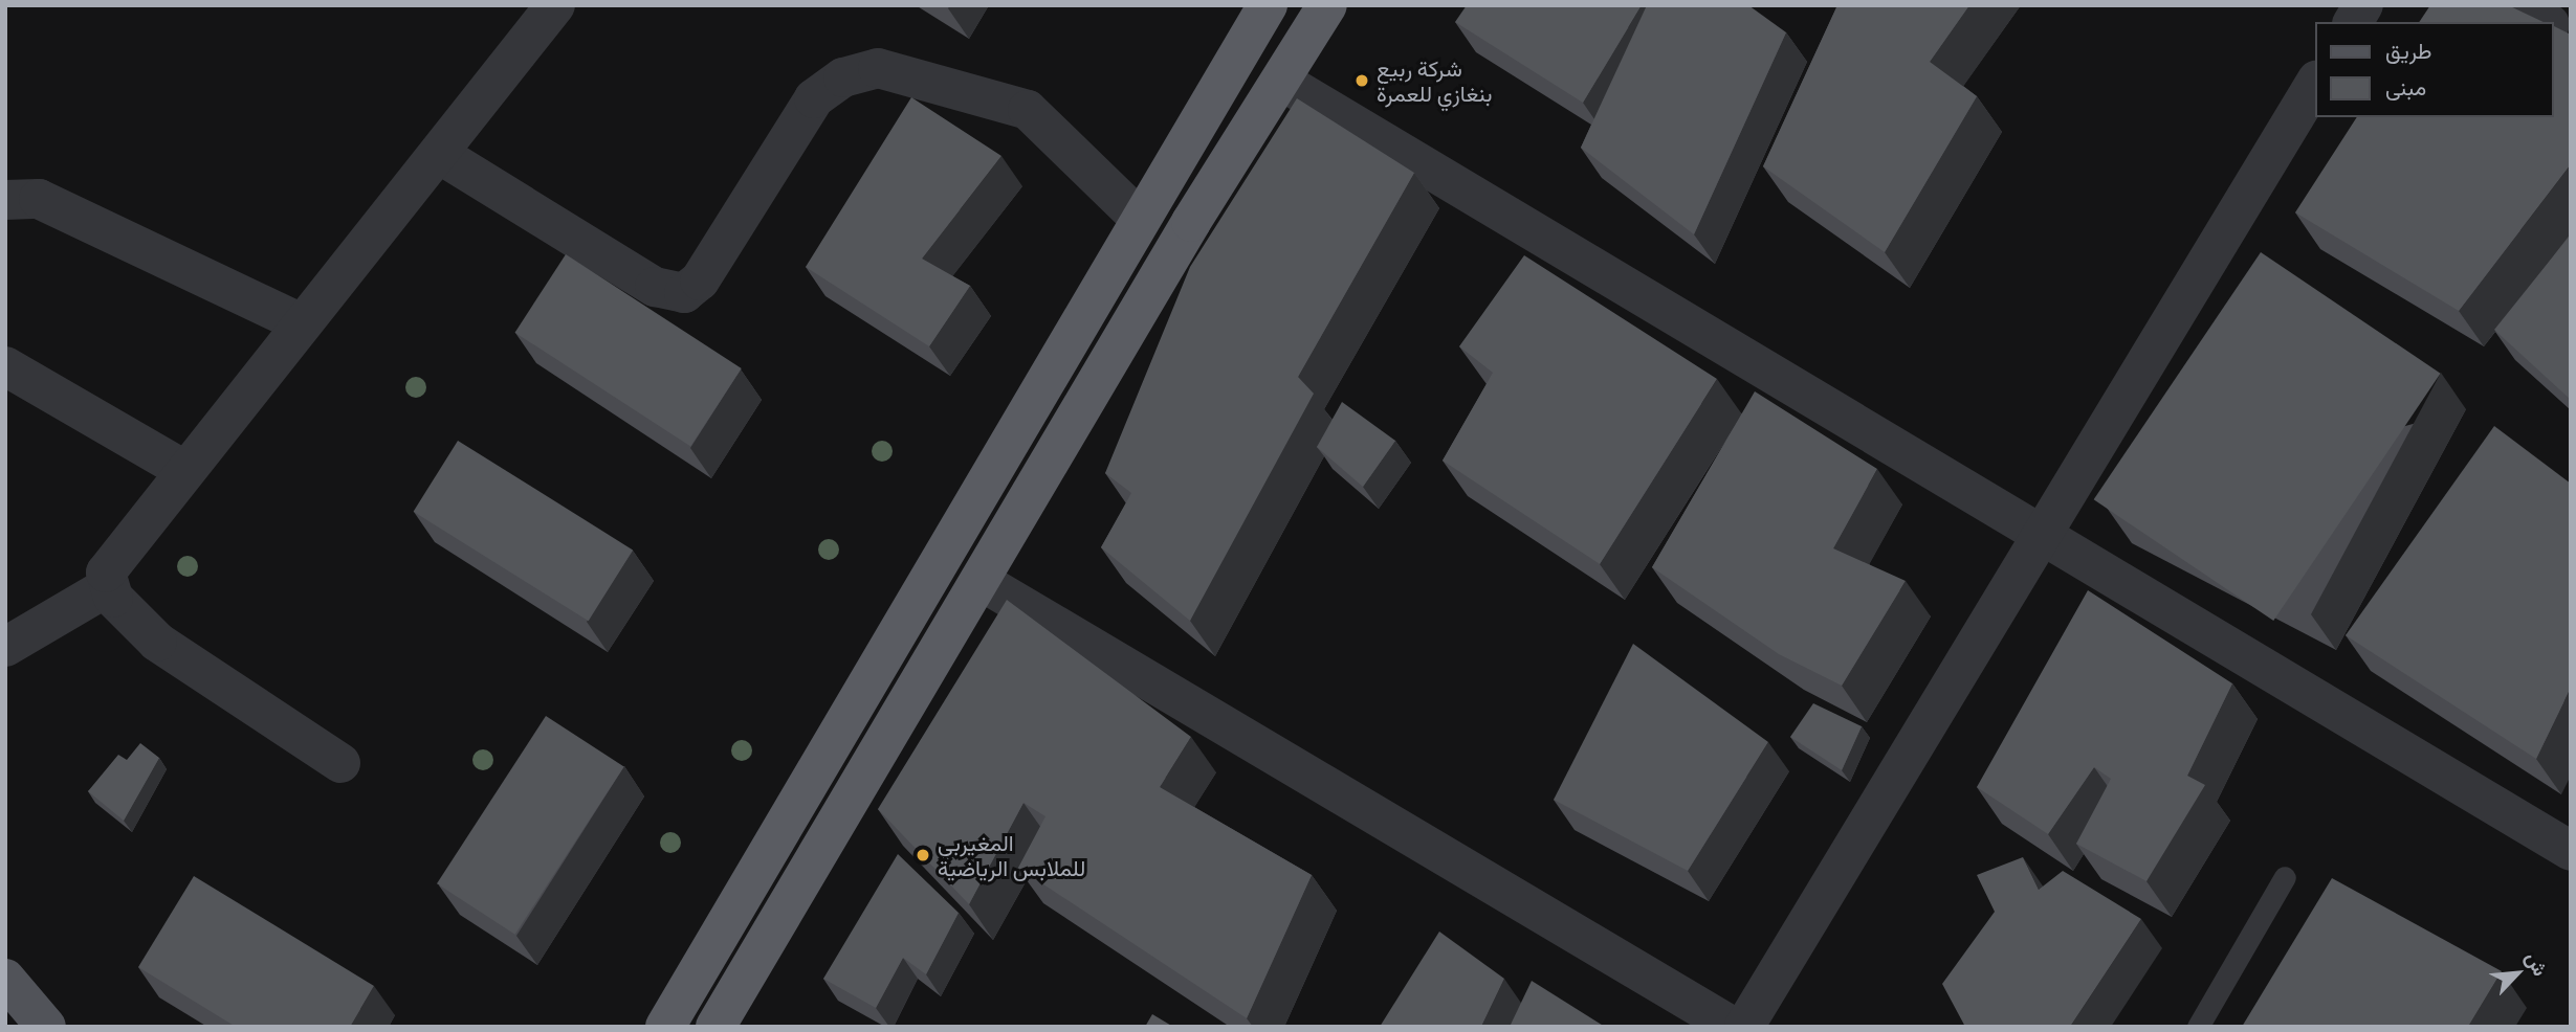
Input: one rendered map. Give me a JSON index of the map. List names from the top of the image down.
{
  "places": ["شركة ربيع بنغازي للعمرة", "المغيربي للملابس الرياضية"],
  "legend": ["طريق", "مبنى"],
  "north": "top right"
}
